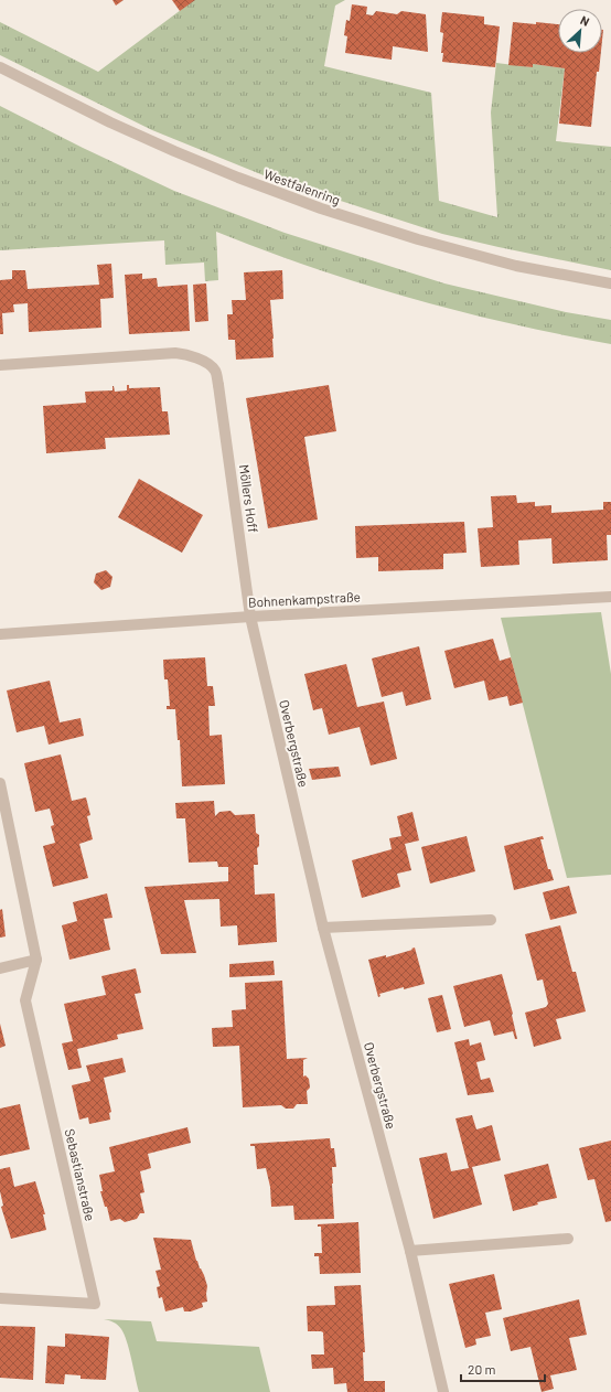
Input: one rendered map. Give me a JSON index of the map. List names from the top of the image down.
{
  "streets": {
    "street": [
      "Westfalenring",
      "Möllers Hoff",
      "Bohnenkampstraße",
      "Overbergstraße",
      "Sebastianstraße"
    ]
  },
  "crossings": [
    ["Möllers Hoff", "Bohnenkampstraße"],
    ["Möllers Hoff", "Overbergstraße"],
    ["Bohnenkampstraße", "Overbergstraße"]
  ],
  "scale_bar": "20 m",
  "north": "top right"
}
